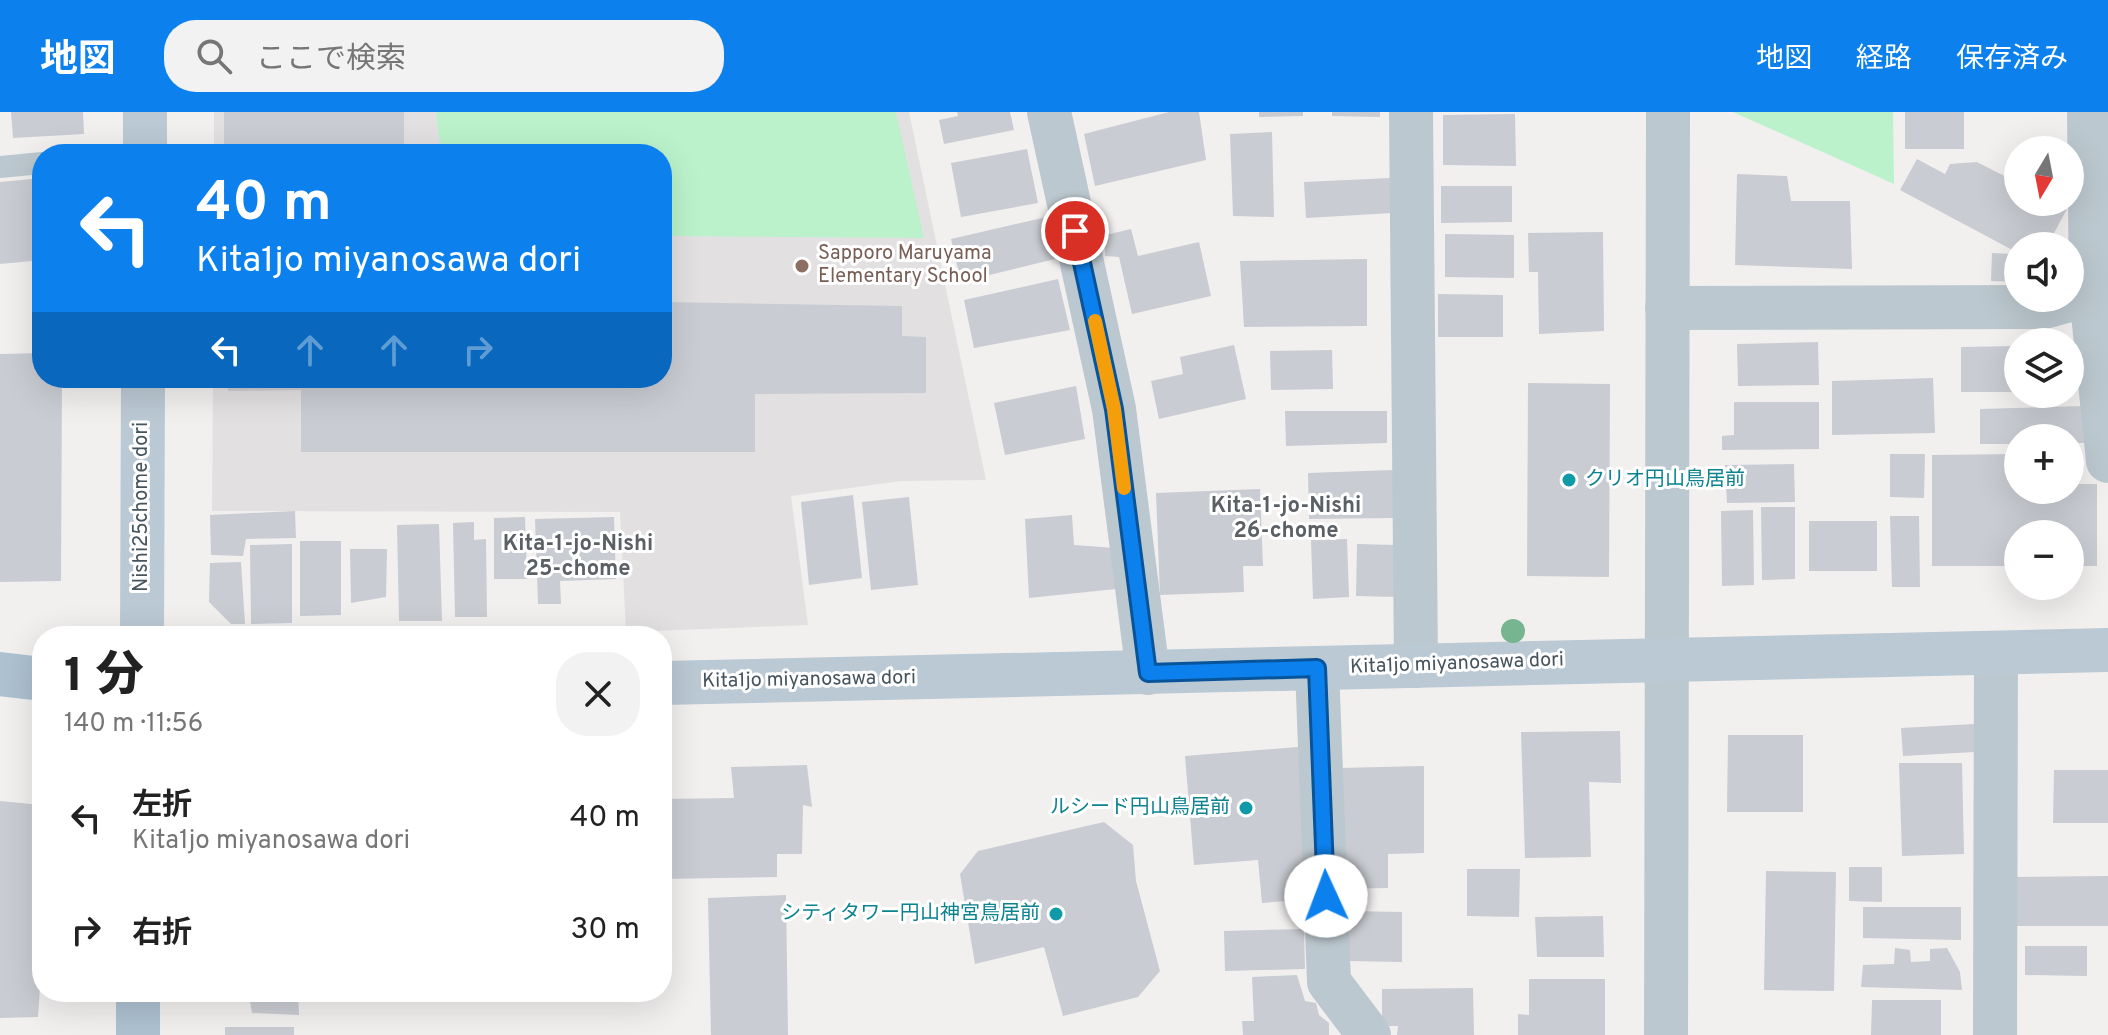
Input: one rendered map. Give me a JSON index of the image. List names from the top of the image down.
{
  "streets": {
    "street": ["Nishi25chome dori", "Kita1jo miyanosawa dori"]
  },
  "districts": ["Kita-1-jo-Nishi 26-chome", "Kita-1-jo-Nishi 25-chome"],
  "places": [
    "Sapporo Maruyama Elementary School",
    "クリオ円山鳥居前",
    "ルシード円山鳥居前",
    "シティタワー円山神宮鳥居前"
  ],
  "north": "bottom",
  "page": {
    "header": "地図",
    "search": "ここで検索",
    "nav": ["地図", "経路", "保存済み"],
    "map_buttons": ["+", "−"],
    "turn": ["40 m", "Kita1jo miyanosawa dori"],
    "heading": ["1 分", "140 m · 11:56"],
    "list": [
      {
        "name": "左折",
        "note": "Kita1jo miyanosawa dori",
        "value": "40 m"
      },
      {
        "name": "右折",
        "value": "30 m"
      }
    ]
  }
}
